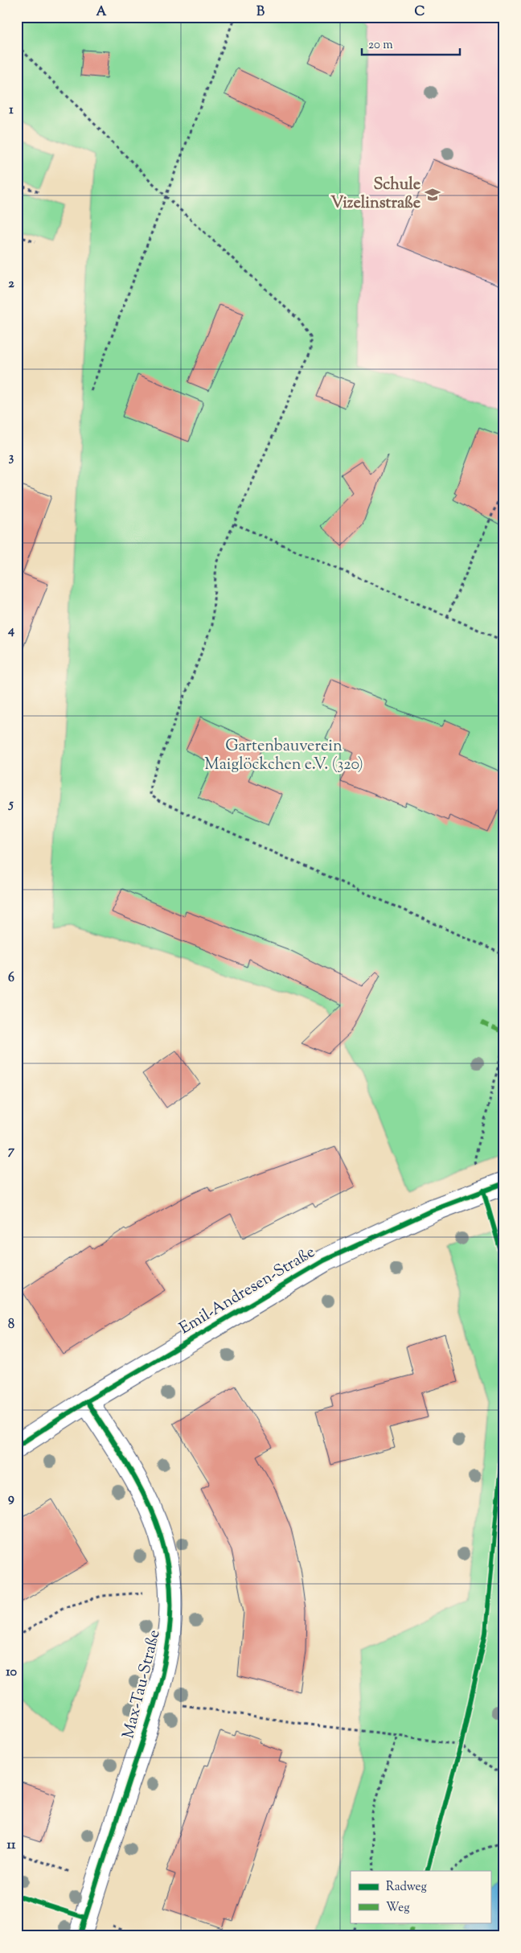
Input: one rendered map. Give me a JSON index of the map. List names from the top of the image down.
{
  "streets": {
    "street": ["Emil-Andresen-Straße", "Max-Tau-Straße"]
  },
  "crossings": [
    ["Emil-Andresen-Straße", "Max-Tau-Straße"]
  ],
  "parks": ["Gartenbauverein Maiglöckchen e.V. (320)"],
  "places": {
    "school or university": ["Schule Vizelinstraße"]
  },
  "legend": ["Radweg", "Weg"],
  "scale_bar": "20 m",
  "grid": {
    "columns": ["A", "B", "C"],
    "rows": [
      "1",
      "2",
      "3",
      "4",
      "5",
      "6",
      "7",
      "8",
      "9",
      "10",
      "11"
    ]
  }
}
